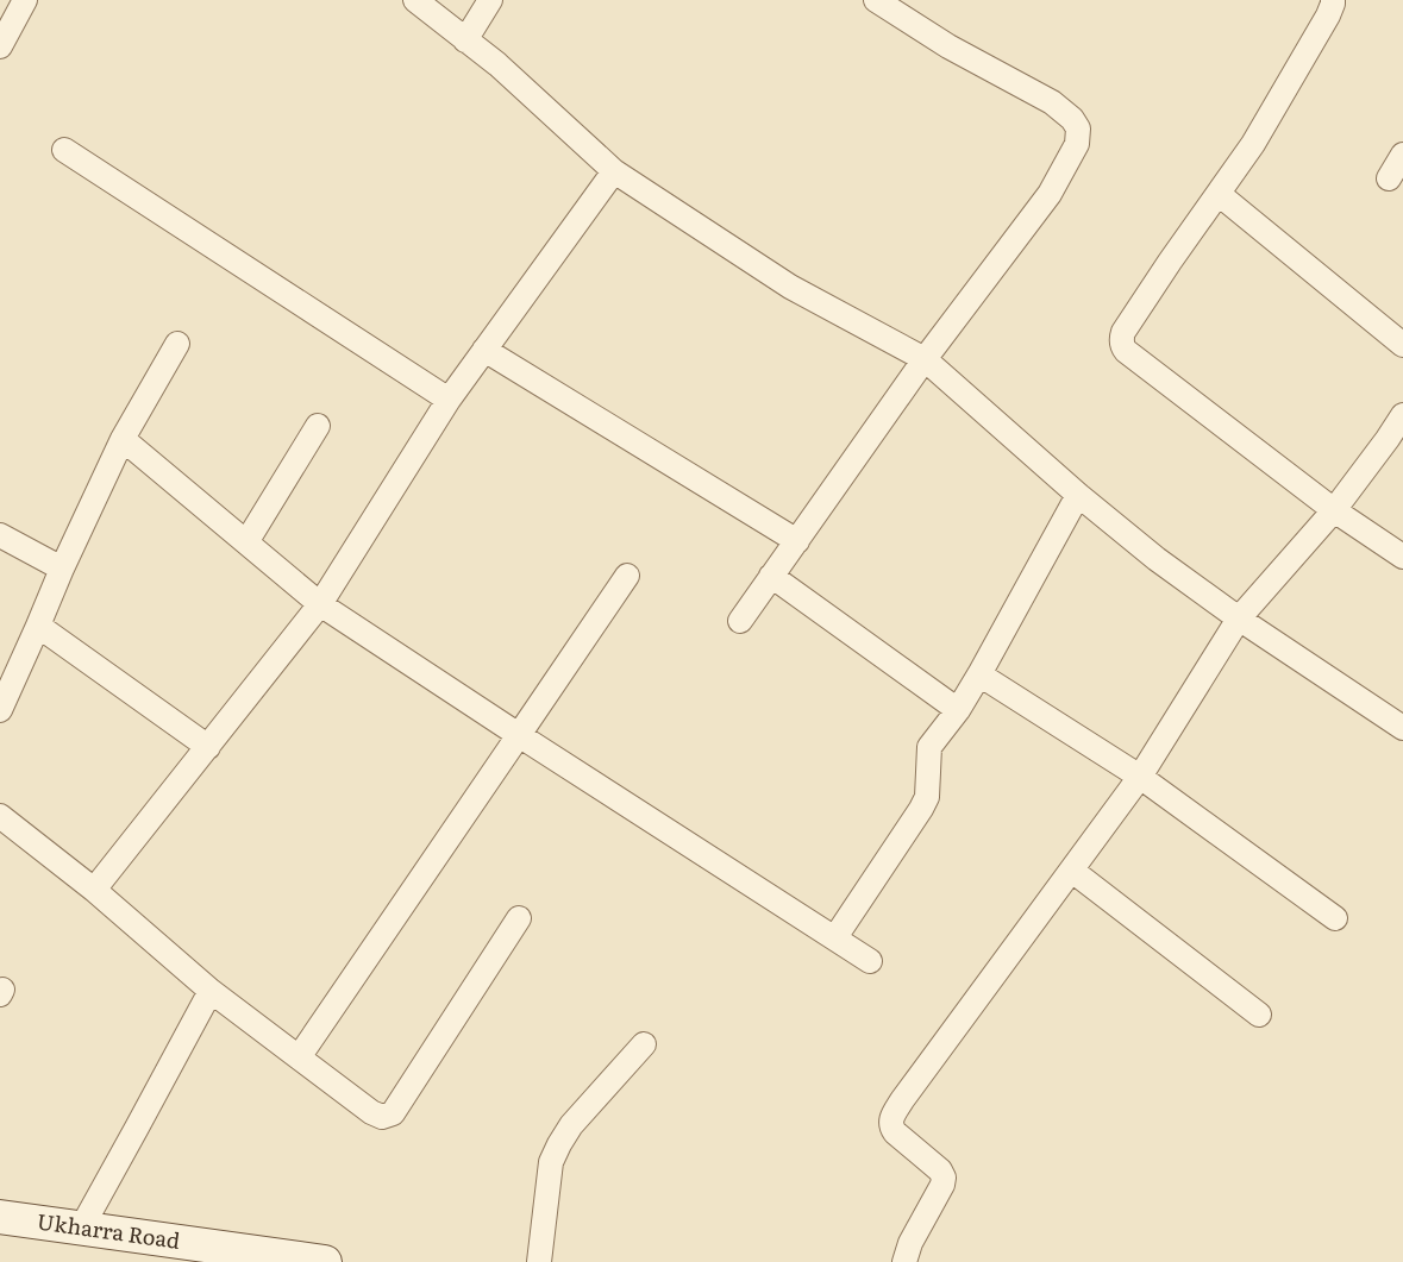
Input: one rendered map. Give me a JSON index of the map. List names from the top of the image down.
{
  "streets": {
    "street": ["Ukharra Road"]
  }
}
